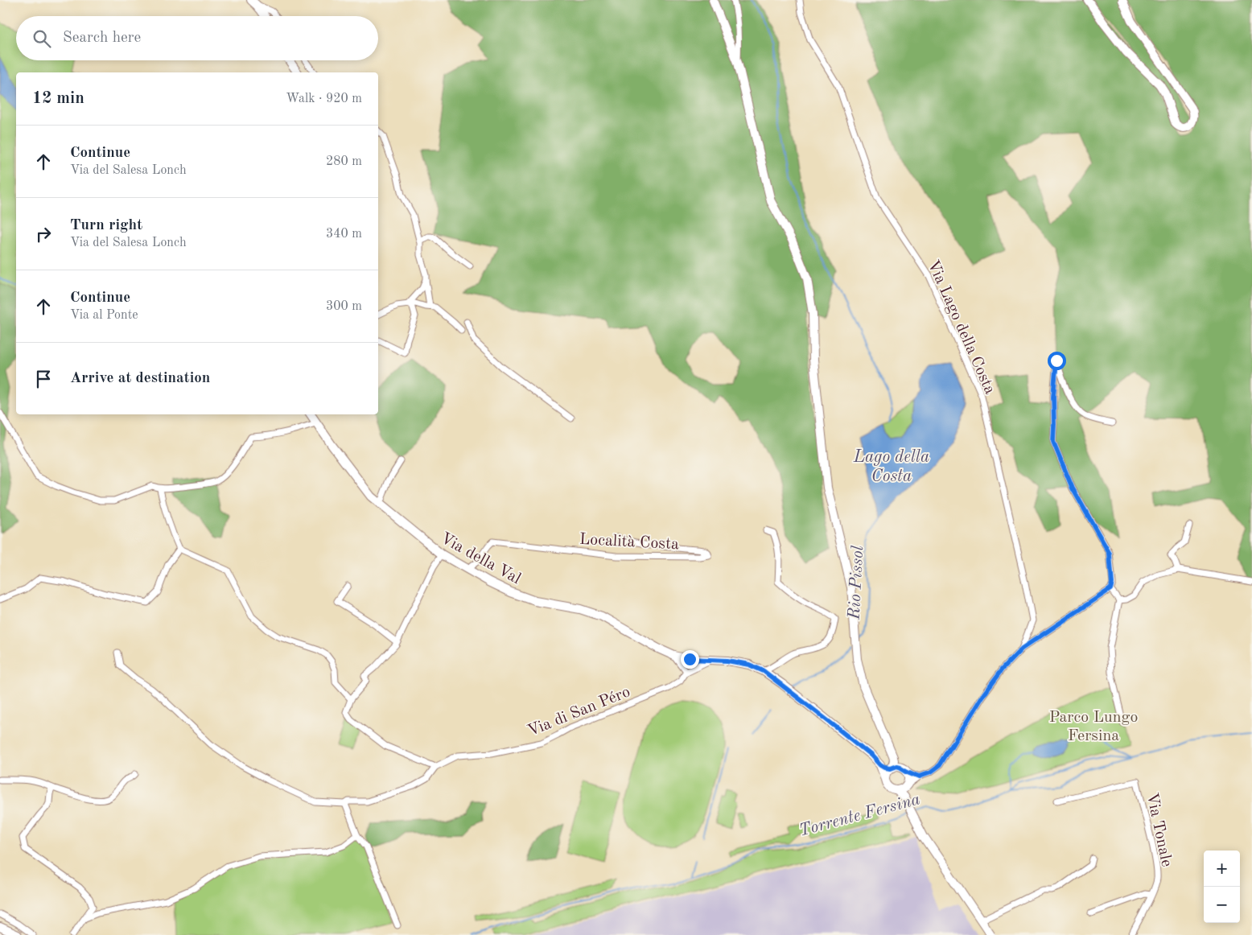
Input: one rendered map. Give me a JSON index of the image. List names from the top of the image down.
{
  "streets": {
    "main road": ["Via della Val"],
    "street": [
      "Via Lago della Costa",
      "Località Costa",
      "Via di San Péro",
      "Via Tonale"
    ]
  },
  "crossings": [
    ["Località Costa", "Via della Val"],
    ["Via della Val", "Via di San Péro"]
  ],
  "water": ["Lago della Costa", "Rio Pissol", "Torrente Fersina"],
  "parks": ["Parco Lungo Fersina"],
  "page": {
    "search": "Search here",
    "heading": ["12 min", "Walk · 920 m"],
    "list": [
      ["Continue", "Via del Salesa Lonch", "280 m"],
      ["Turn right", "Via del Salesa Lonch", "340 m"],
      ["Continue", "Via al Ponte", "300 m"],
      "Arrive at destination"
    ],
    "map_buttons": ["+", "−"]
  }
}
